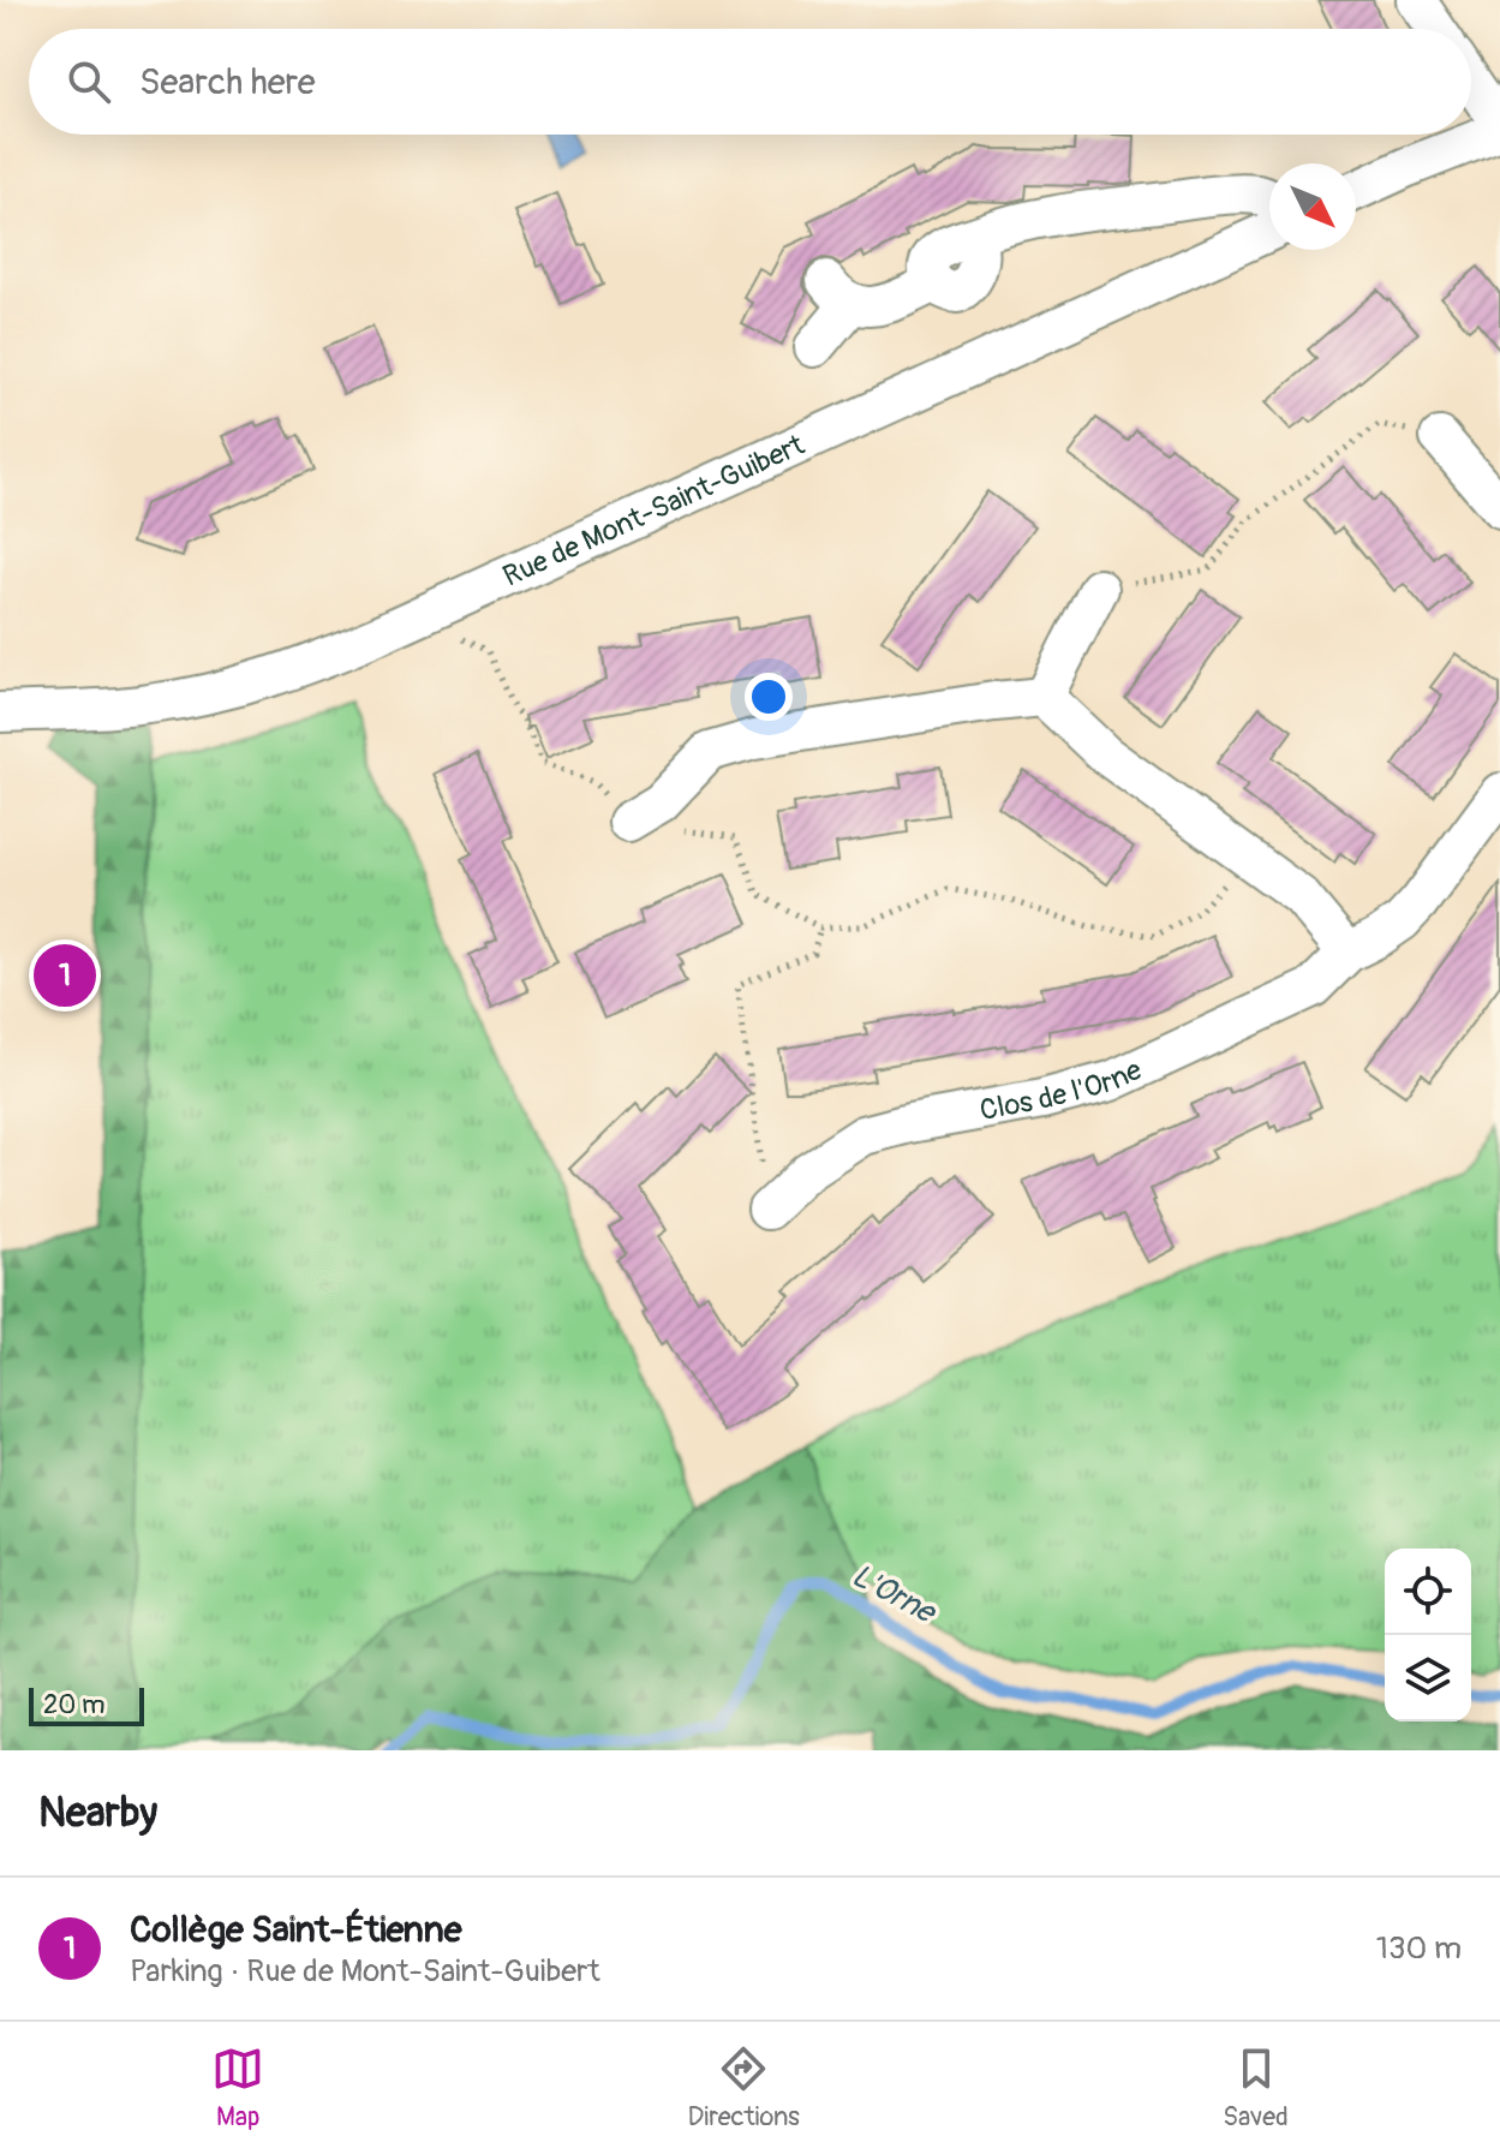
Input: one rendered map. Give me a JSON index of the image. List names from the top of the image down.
{
  "streets": {
    "street": ["Rue de Mont-Saint-Guibert", "Clos de l'Orne"]
  },
  "water": ["L'Orne"],
  "scale_bar": "20 m",
  "north": "bottom right",
  "page": {
    "search": "Search here",
    "pins": "1",
    "scale": "20 m",
    "heading": "Nearby",
    "list": [
      {
        "mark": "1",
        "name": "Collège Saint-Étienne",
        "note": "Parking · Rue de Mont-Saint-Guibert",
        "value": "130 m"
      }
    ],
    "nav": ["Map", "Directions", "Saved"]
  }
}
